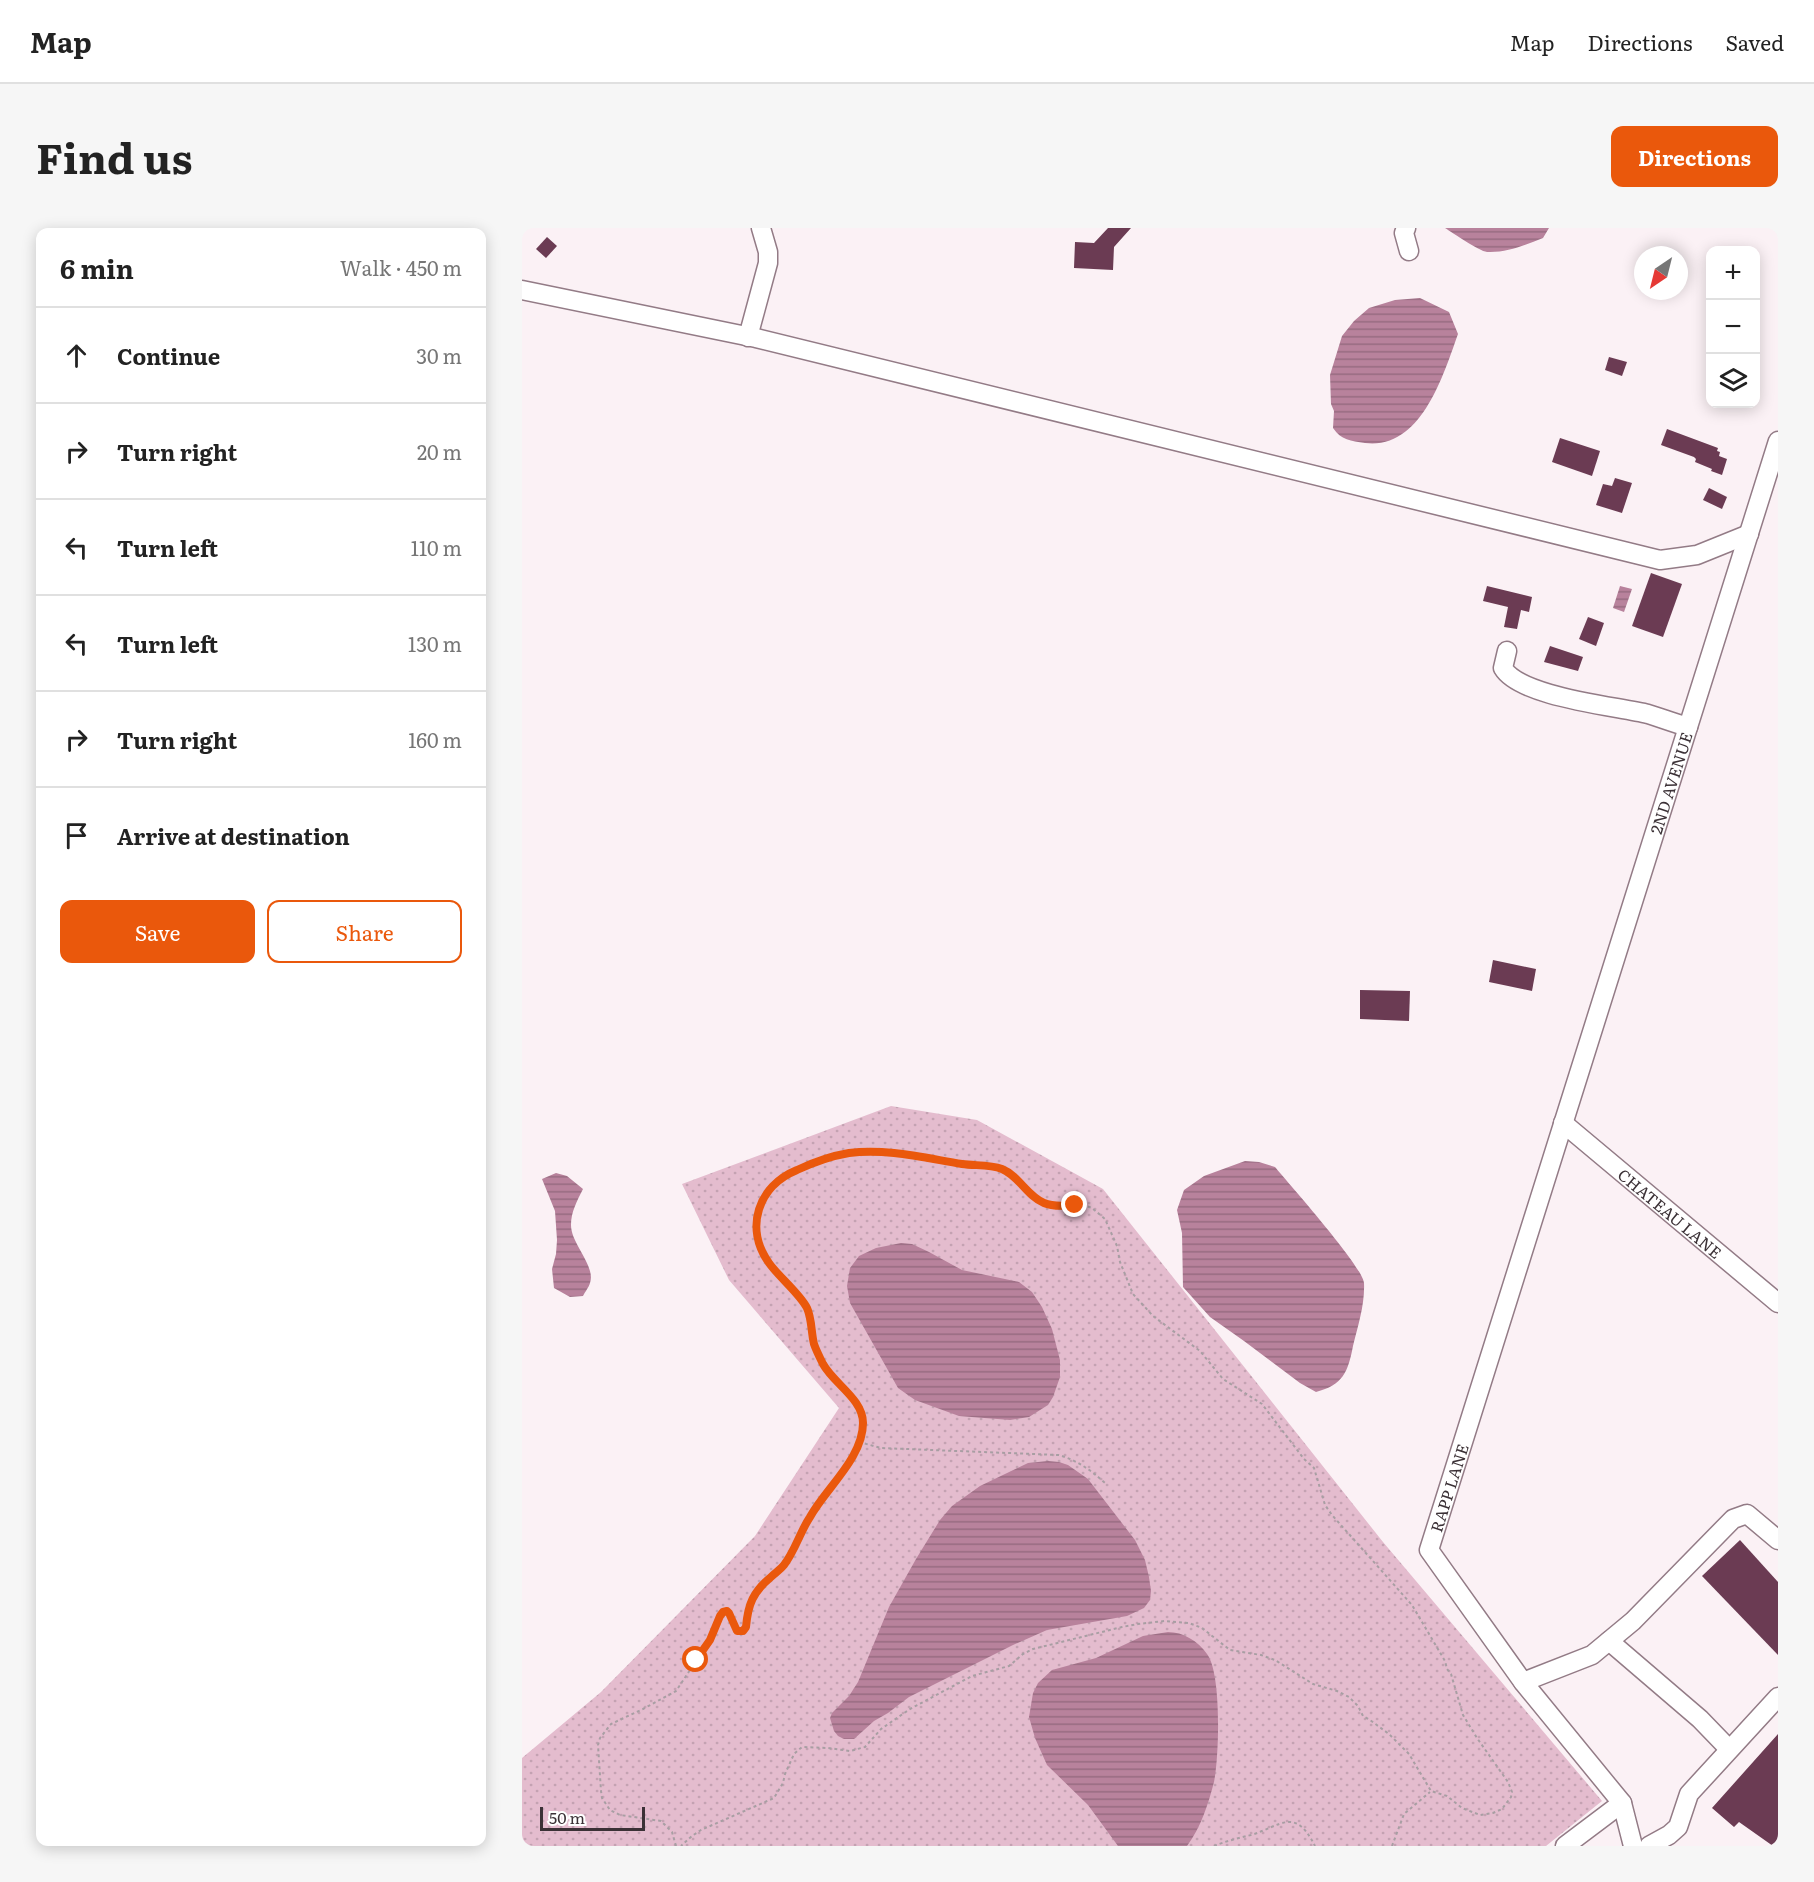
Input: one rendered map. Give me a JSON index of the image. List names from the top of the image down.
{
  "streets": {
    "street": ["2ND AVENUE", "CHATEAU LANE", "RAPP LANE"]
  },
  "crossings": [
    ["2ND AVENUE", "CHATEAU LANE"],
    ["2ND AVENUE", "RAPP LANE"],
    ["CHATEAU LANE", "RAPP LANE"]
  ],
  "scale_bar": "50 m",
  "north": "bottom left",
  "page": {
    "header": "Map",
    "nav": ["Map", "Directions", "Saved"],
    "title": "Find us",
    "buttons": [
      "Directions",
      ["Save", "Share"]
    ],
    "heading": ["6 min", "Walk · 450 m"],
    "map_buttons": ["+", "−"],
    "list": [
      ["Continue", "30 m"],
      ["Turn right", "20 m"],
      ["Turn left", "110 m"],
      ["Turn left", "130 m"],
      ["Turn right", "160 m"],
      "Arrive at destination"
    ],
    "scale": "50 m"
  }
}
